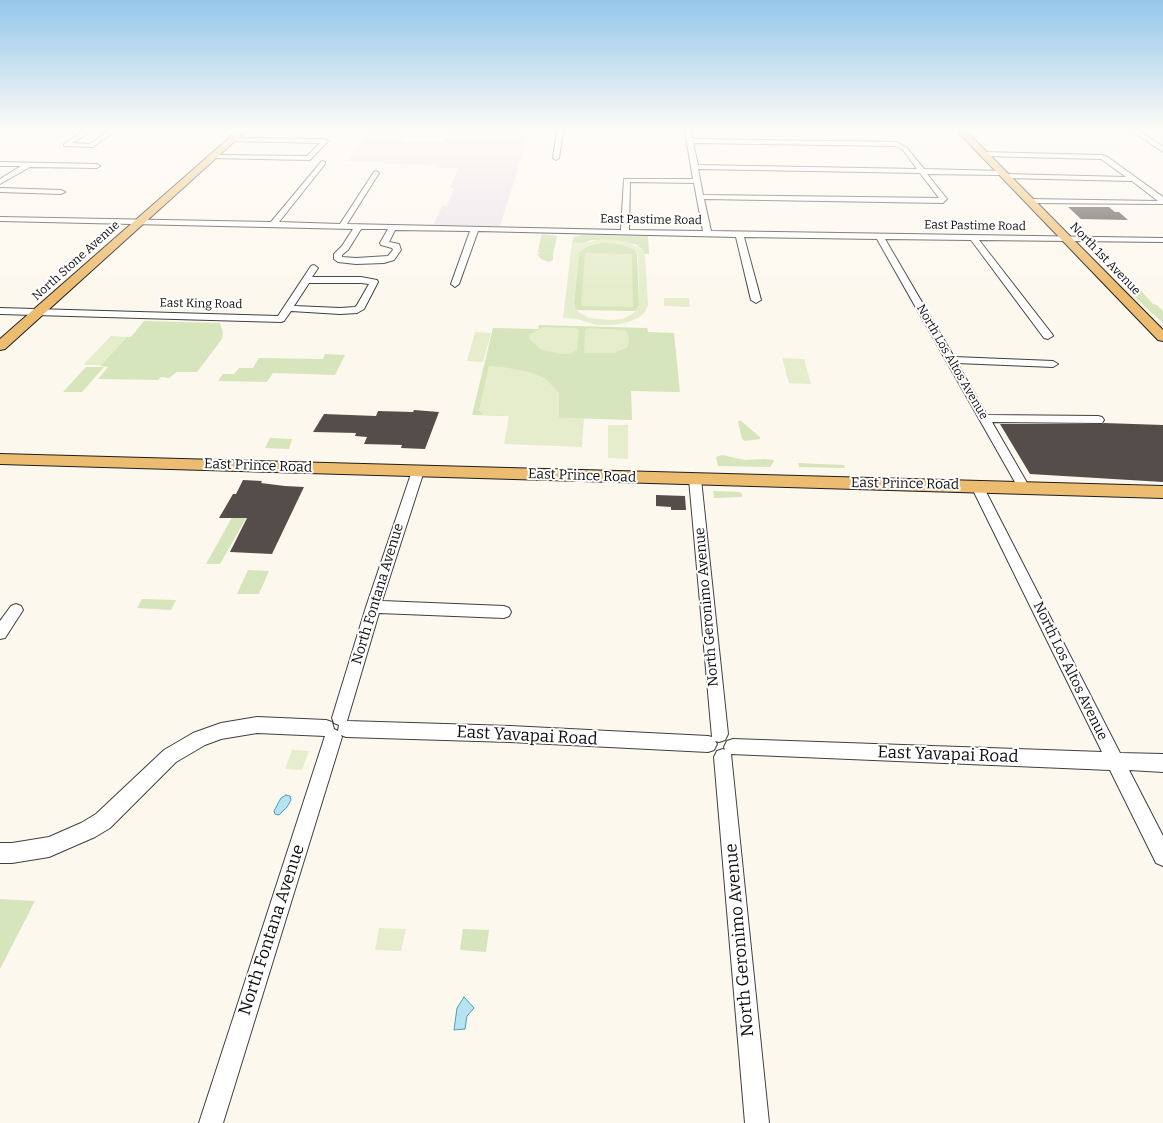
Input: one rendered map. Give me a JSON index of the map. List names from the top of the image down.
{
  "streets": {
    "main road": ["North 1st Avenue", "North Stone Avenue", "East Prince Road"],
    "street": [
      "East Pastime Road",
      "East King Road",
      "North Los Altos Avenue",
      "North Fontana Avenue",
      "North Geronimo Avenue",
      "East Yavapai Road"
    ]
  },
  "crossings": [
    ["East Pastime Road", "North 1st Avenue"],
    ["East Pastime Road", "North Stone Avenue"],
    ["East Pastime Road", "North Los Altos Avenue"],
    ["North Stone Avenue", "East King Road"],
    ["North Los Altos Avenue", "East Prince Road"],
    ["North Los Altos Avenue", "East Yavapai Road"],
    ["East Prince Road", "North Fontana Avenue"],
    ["East Prince Road", "North Geronimo Avenue"],
    ["North Fontana Avenue", "East Yavapai Road"],
    ["North Geronimo Avenue", "East Yavapai Road"]
  ]
}
